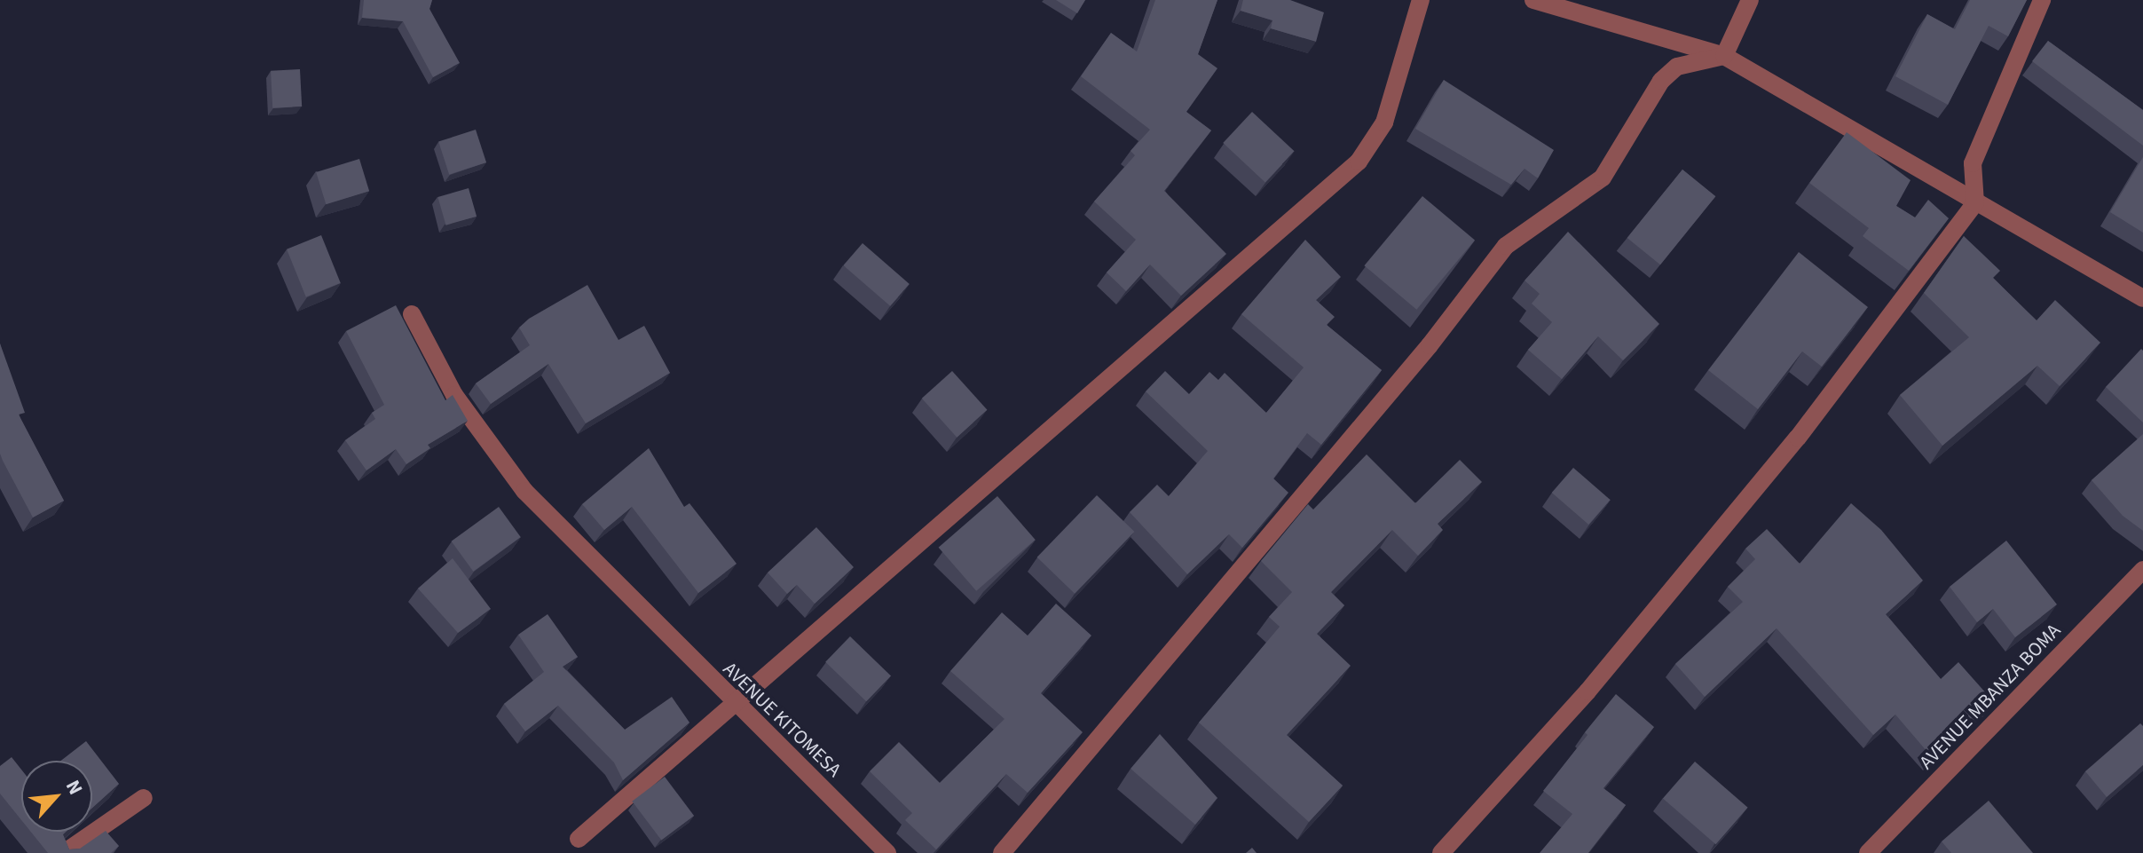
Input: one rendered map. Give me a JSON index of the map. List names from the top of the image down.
{
  "streets": {
    "street": ["AVENUE MBANZA BOMA", "AVENUE KITOMESA"]
  },
  "north": "top right"
}
